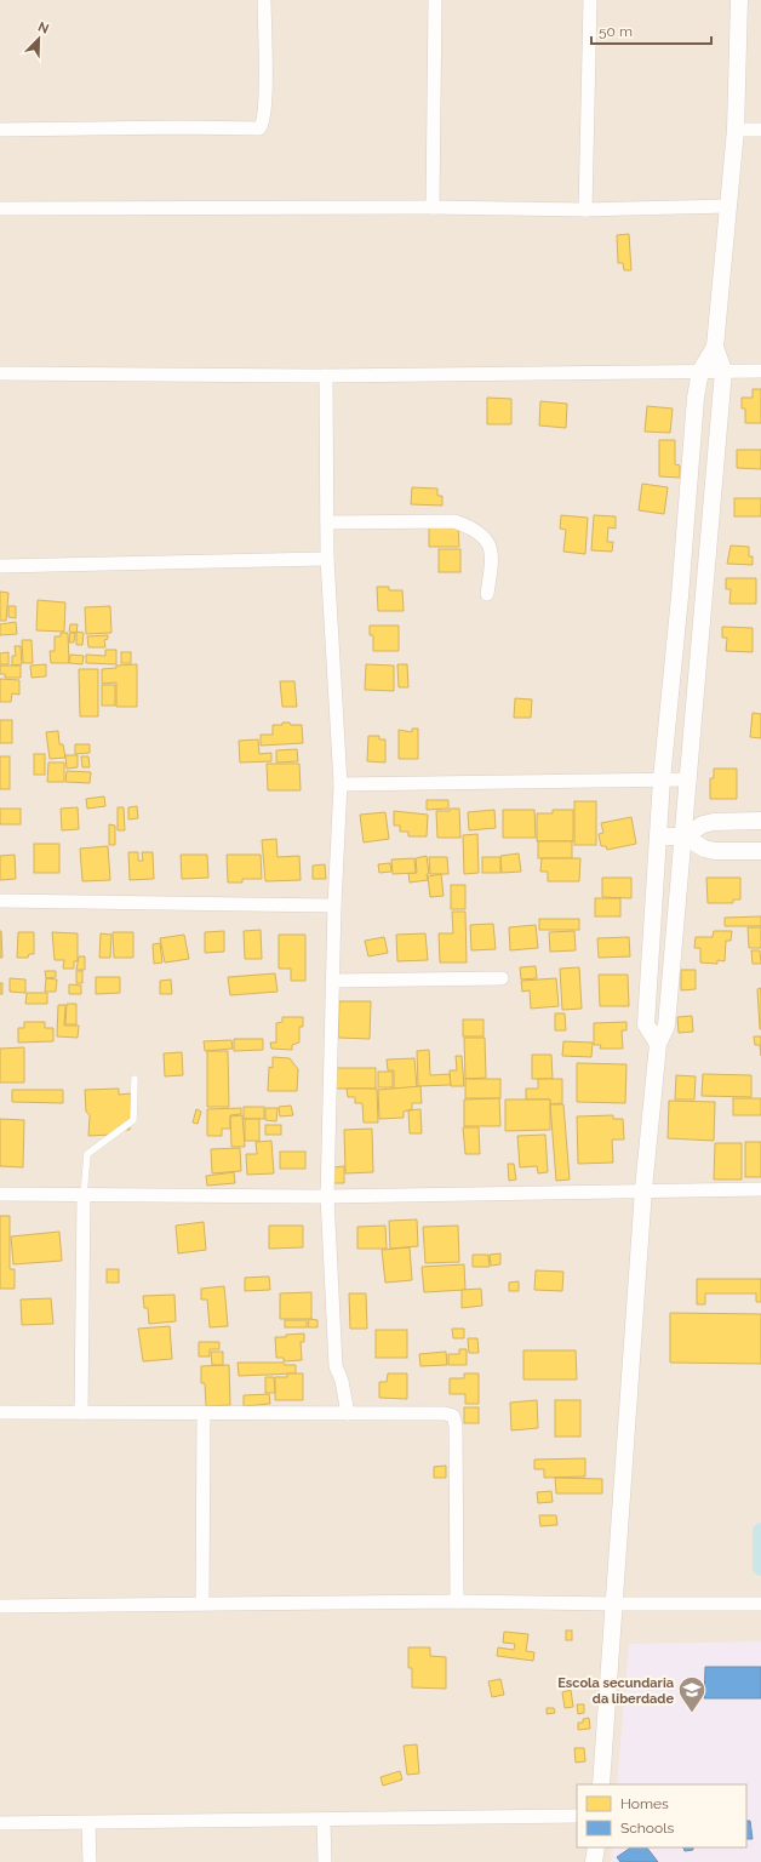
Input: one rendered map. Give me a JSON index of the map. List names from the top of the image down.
{
  "places": {
    "school or university": ["Escola secundaria da liberdade"]
  },
  "legend": ["Homes", "Schools"],
  "scale_bar": "50 m",
  "north": "top right"
}
